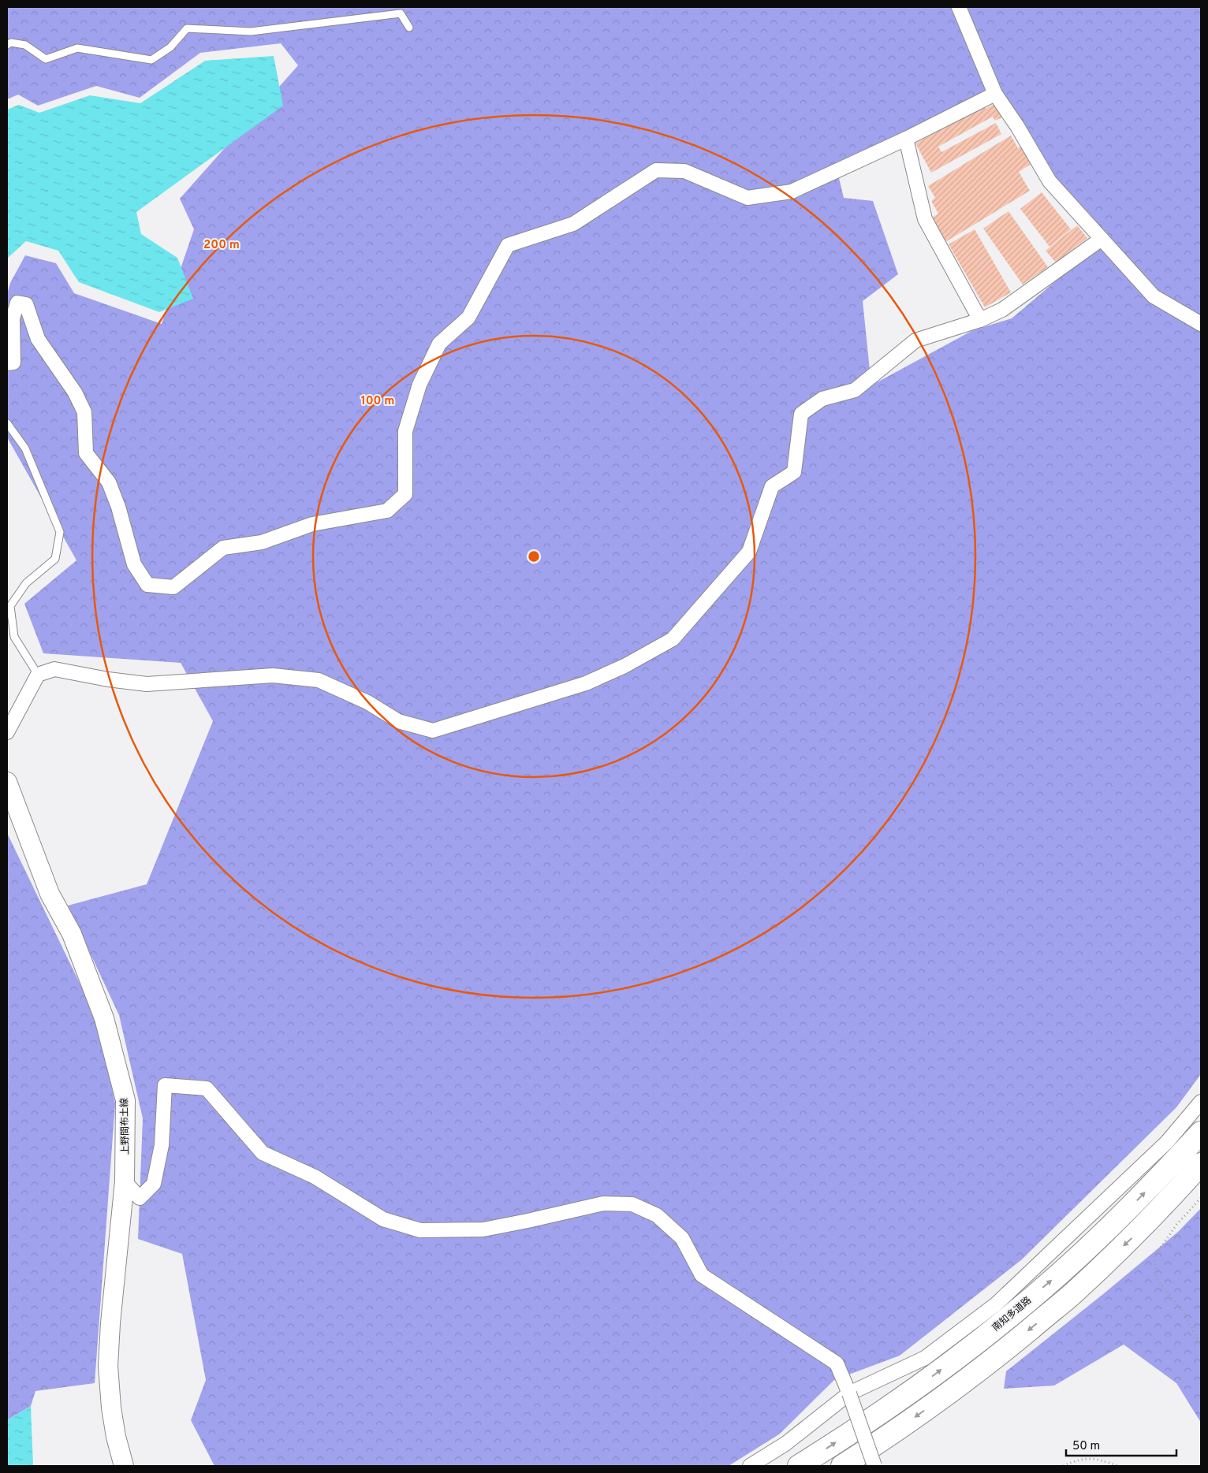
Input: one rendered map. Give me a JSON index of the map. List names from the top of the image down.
{
  "streets": {
    "highway": ["南知多道路"],
    "main road": ["上野間布土線"]
  },
  "scale_bar": "50 m",
  "rings": ["200 m", "100 m"]
}
